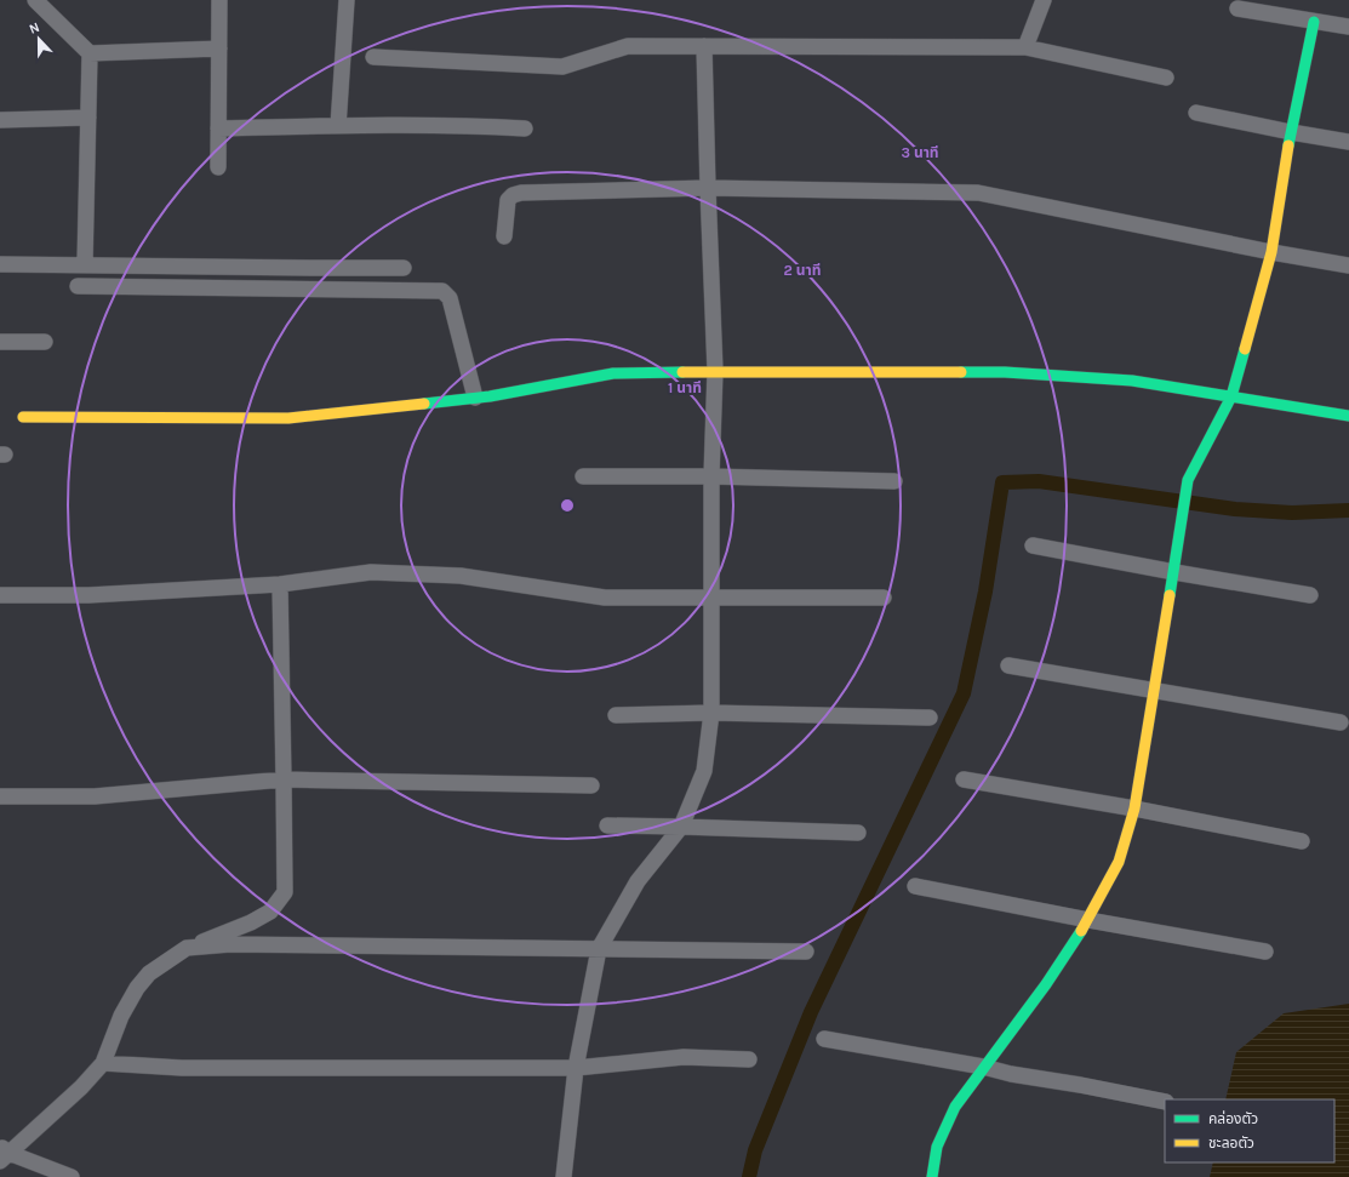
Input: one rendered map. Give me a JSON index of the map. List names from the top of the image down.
{
  "legend": ["คล่องตัว", "ชะลอตัว"],
  "north": "top",
  "rings": ["3 นาที", "2 นาที", "1 นาที"]
}
